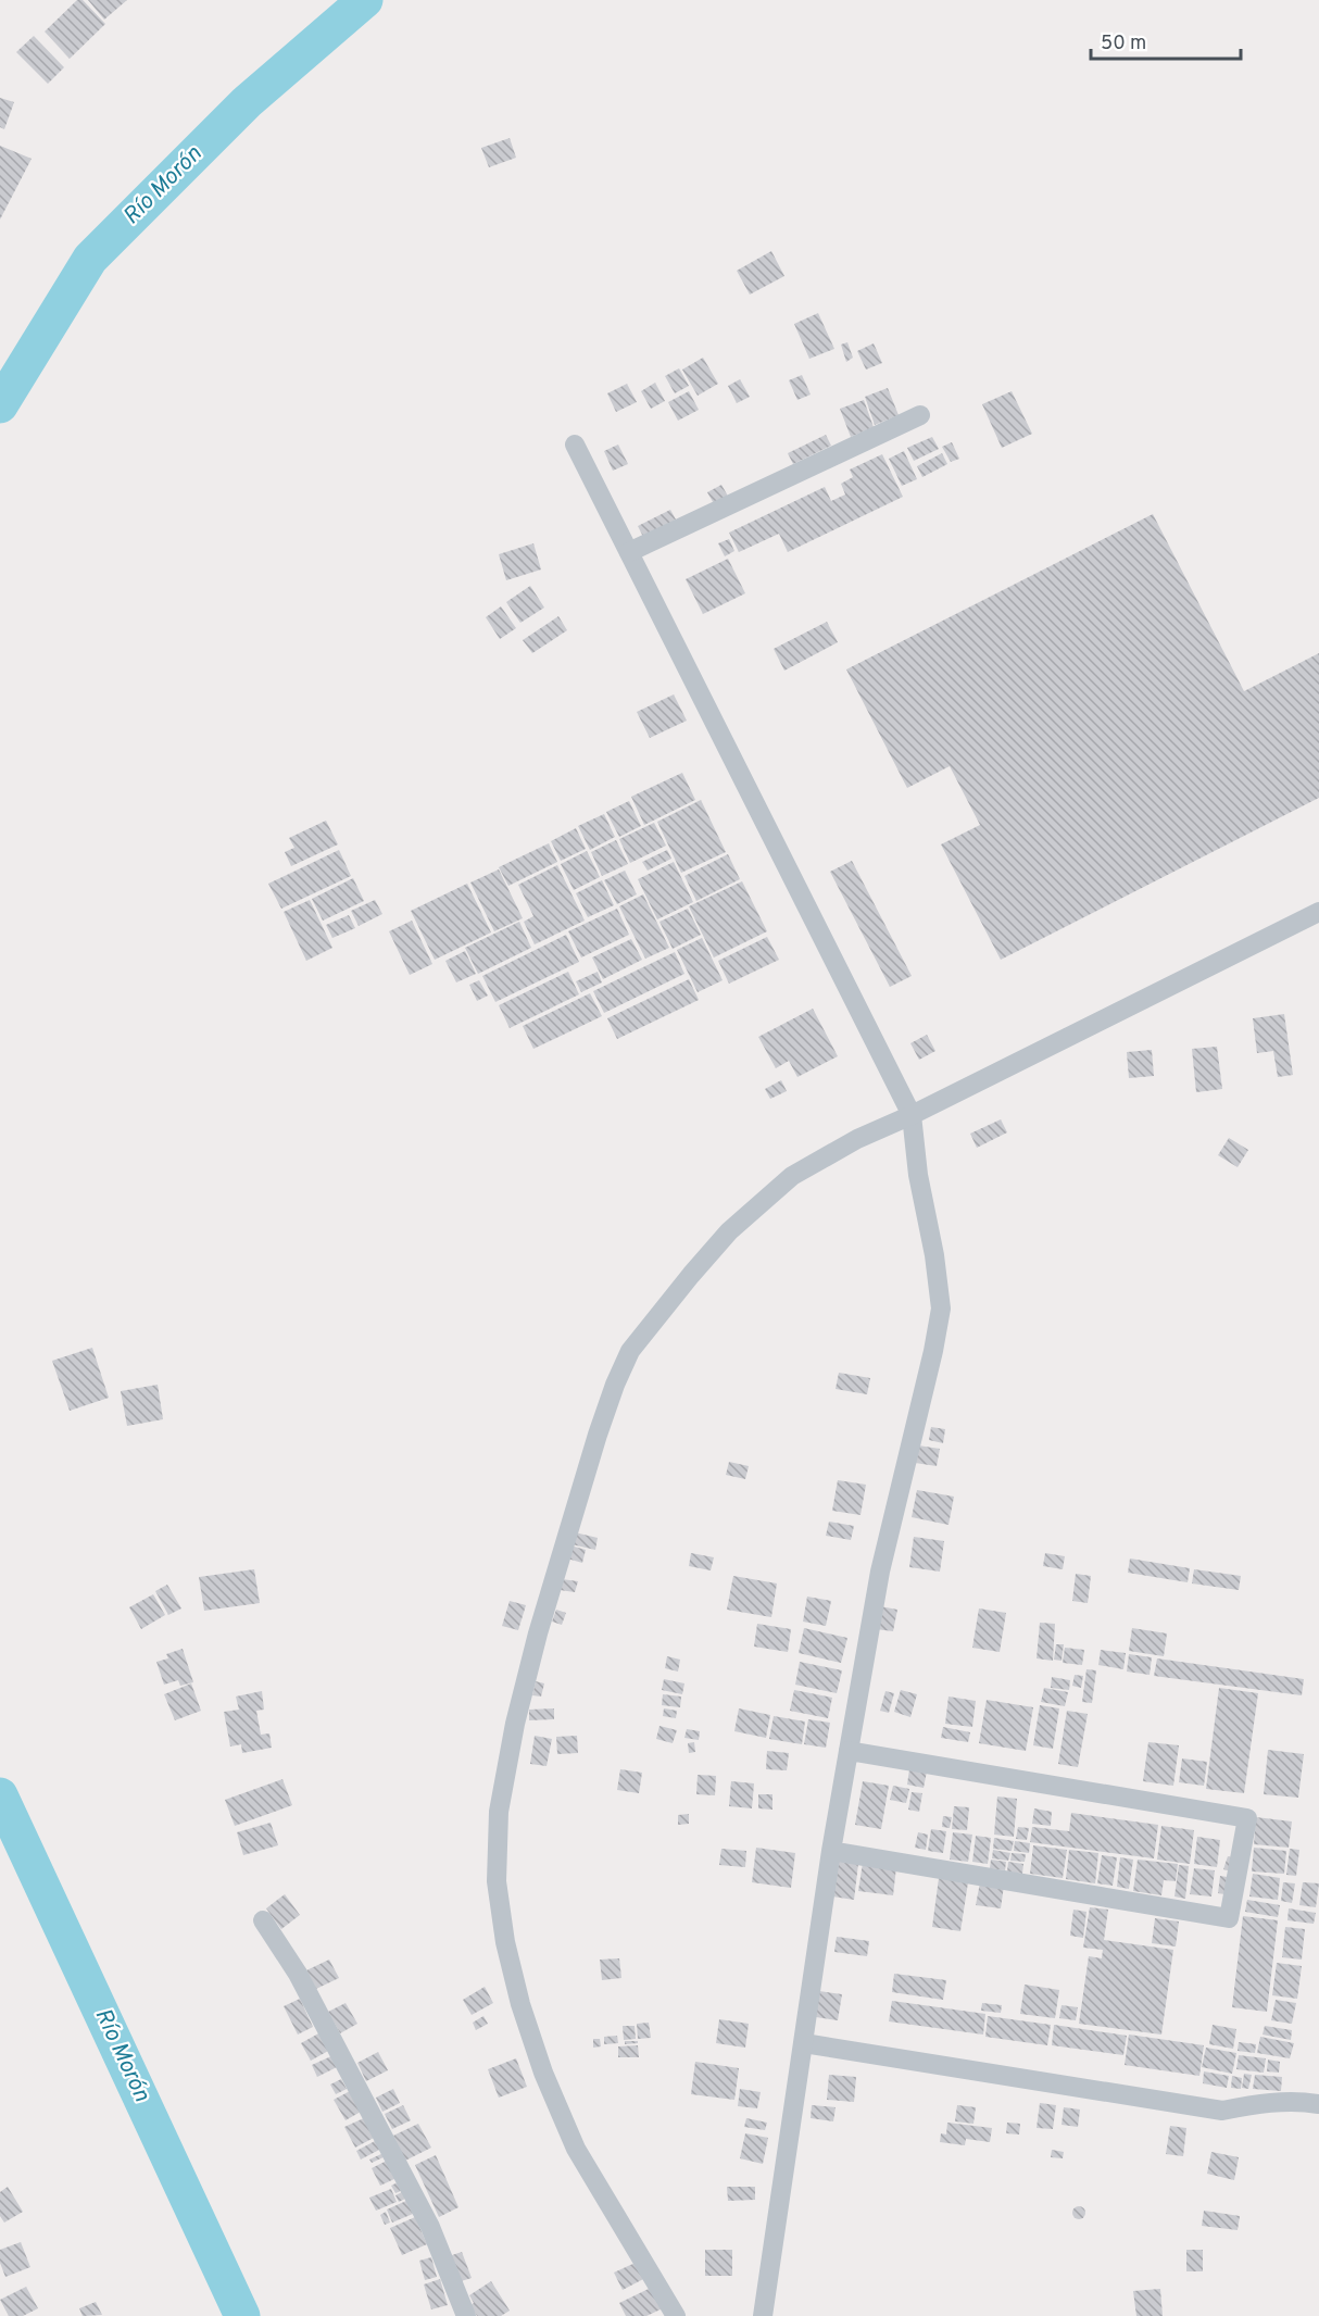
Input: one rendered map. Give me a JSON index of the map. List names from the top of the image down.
{
  "water": ["Río Morón"],
  "scale_bar": "50 m"
}
